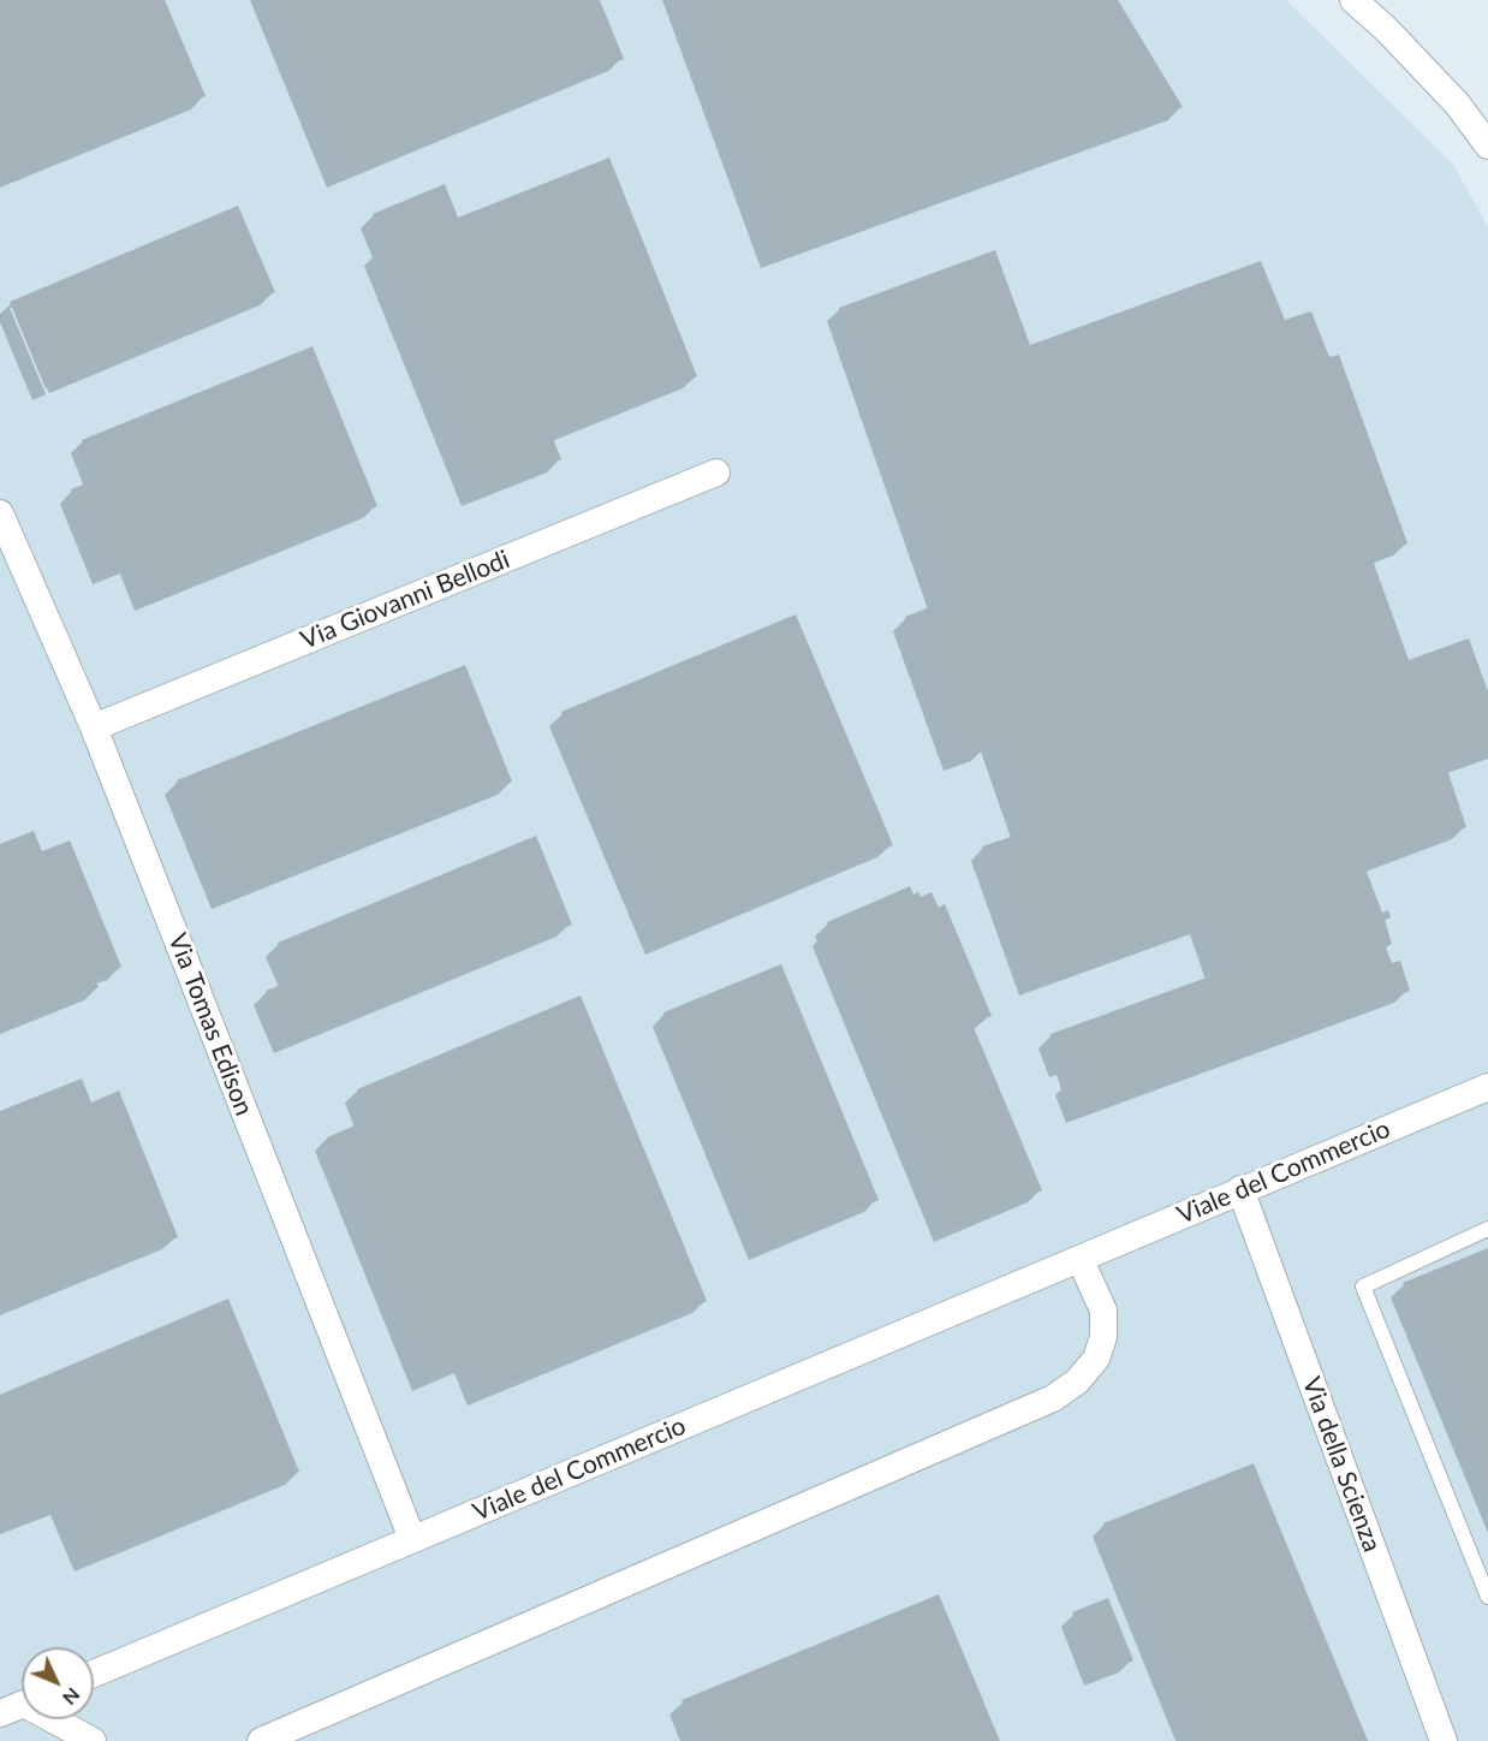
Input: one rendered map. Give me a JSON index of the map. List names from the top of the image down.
{
  "streets": {
    "street": [
      "Via Giovanni Bellodi",
      "Via Tomas Edison",
      "Viale del Commercio",
      "Via della Scienza"
    ]
  },
  "crossings": [
    ["Via Giovanni Bellodi", "Via Tomas Edison"],
    ["Via Tomas Edison", "Viale del Commercio"],
    ["Viale del Commercio", "Via della Scienza"]
  ],
  "north": "bottom right"
}
